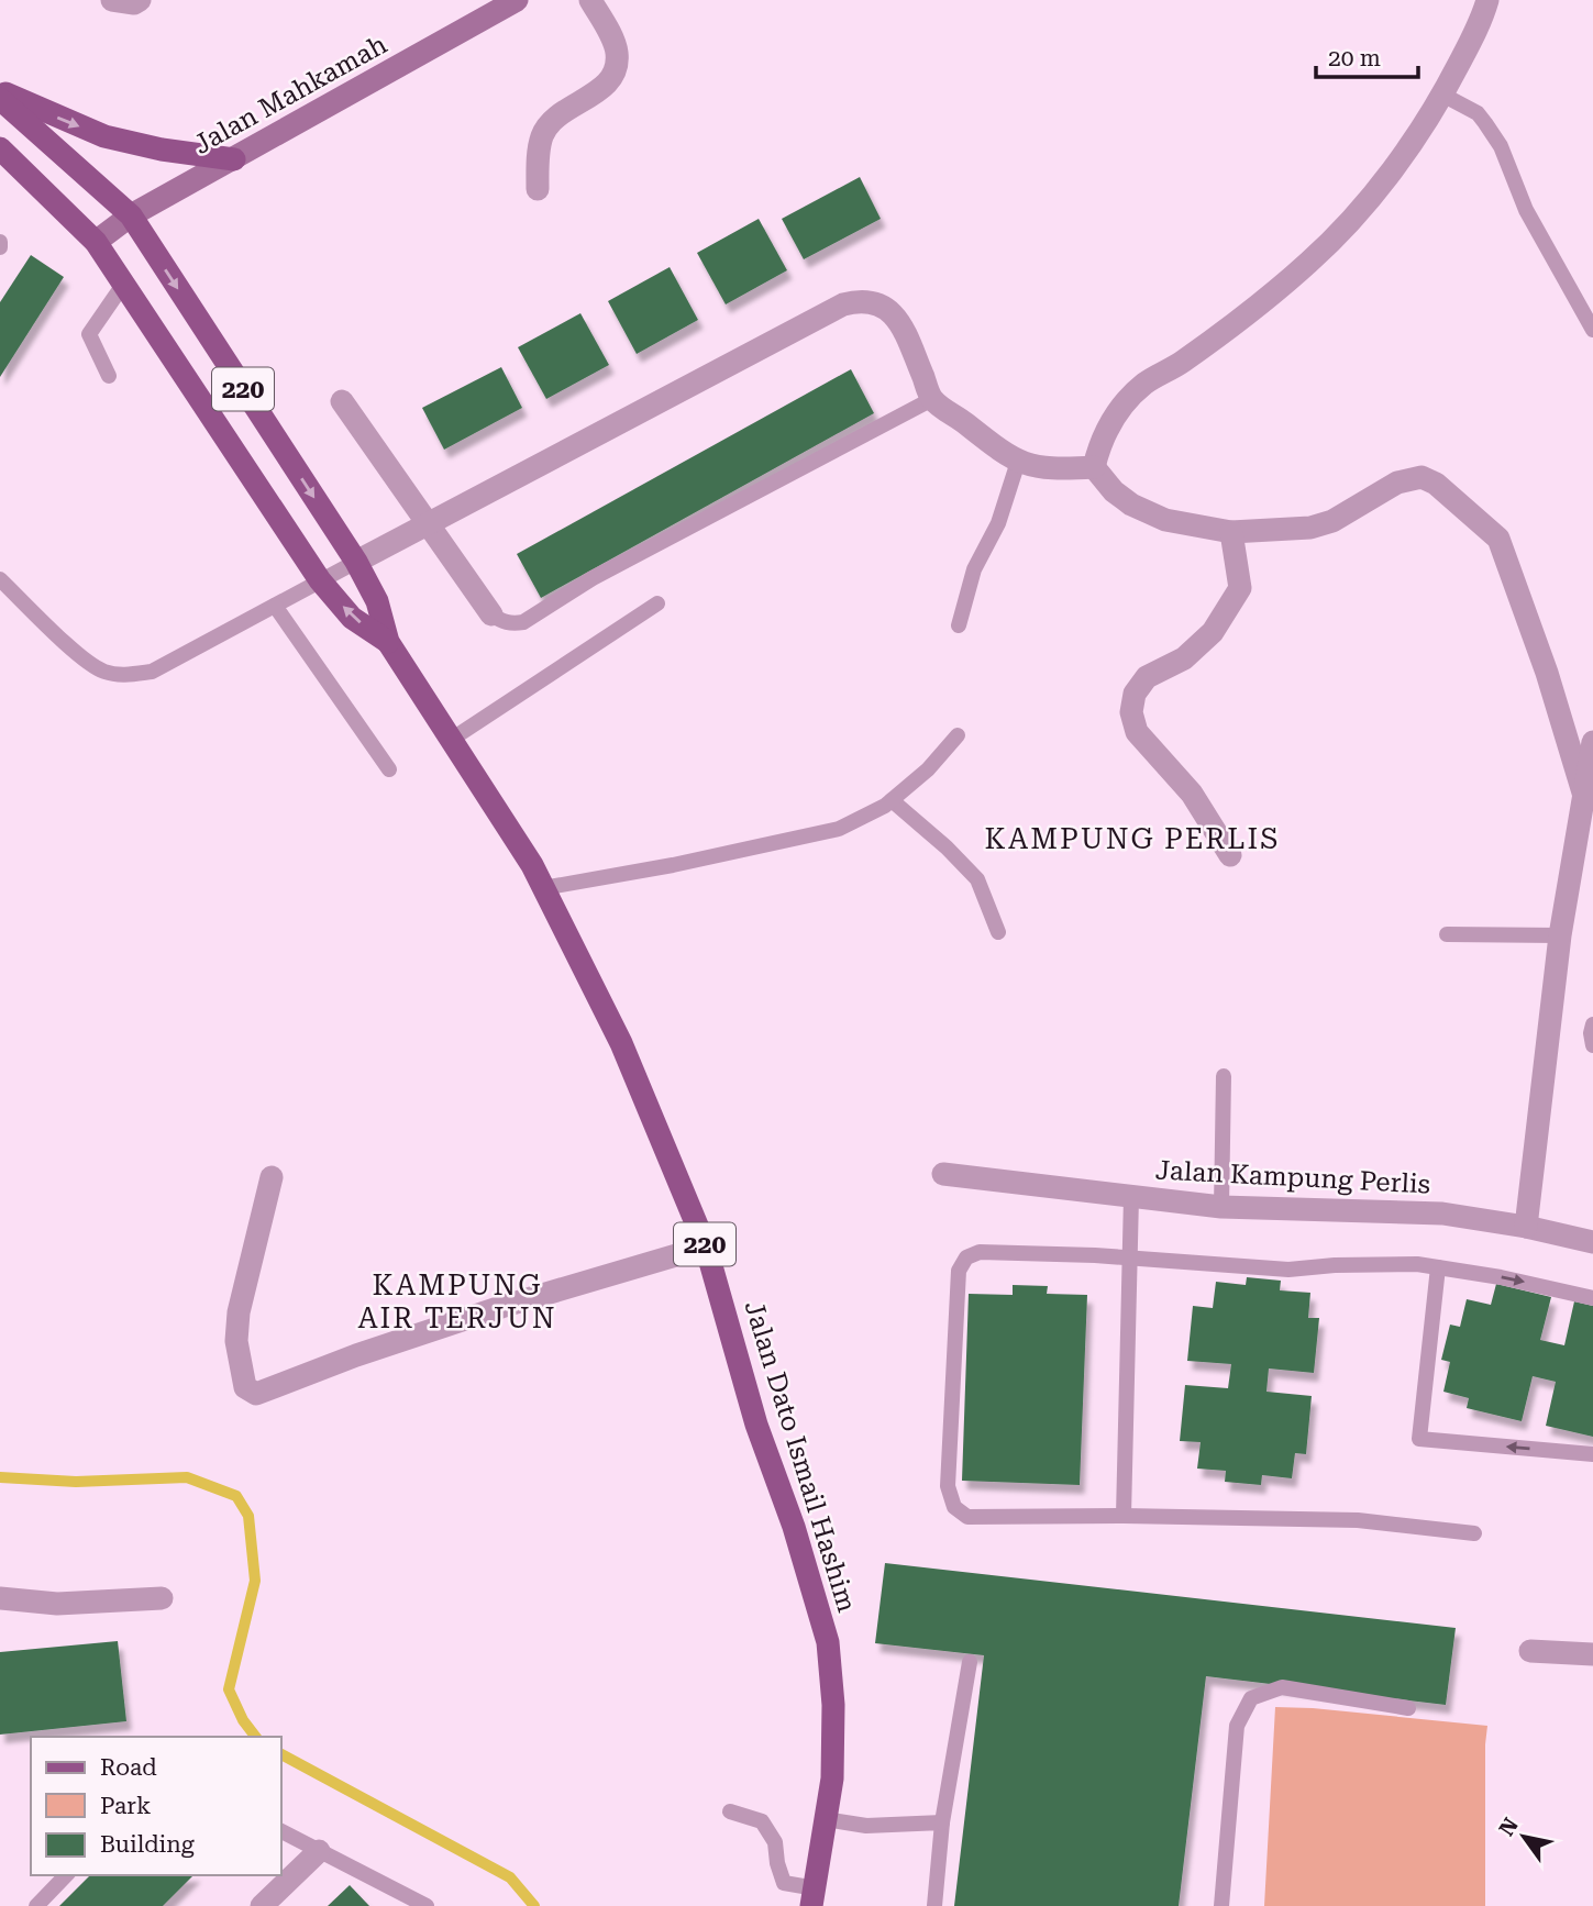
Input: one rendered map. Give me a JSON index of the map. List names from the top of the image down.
{
  "streets": {
    "main road": ["Jalan Mahkamah", "220", "Jalan Dato Ismail Hashim"],
    "street": ["Jalan Kampung Perlis"]
  },
  "crossings": [
    ["Jalan Mahkamah", "Jalan Dato Ismail Hashim"]
  ],
  "districts": ["KAMPUNG PERLIS", "KAMPUNG AIR TERJUN"],
  "legend": ["Road", "Park", "Building"],
  "scale_bar": "20 m",
  "north": "top left"
}
